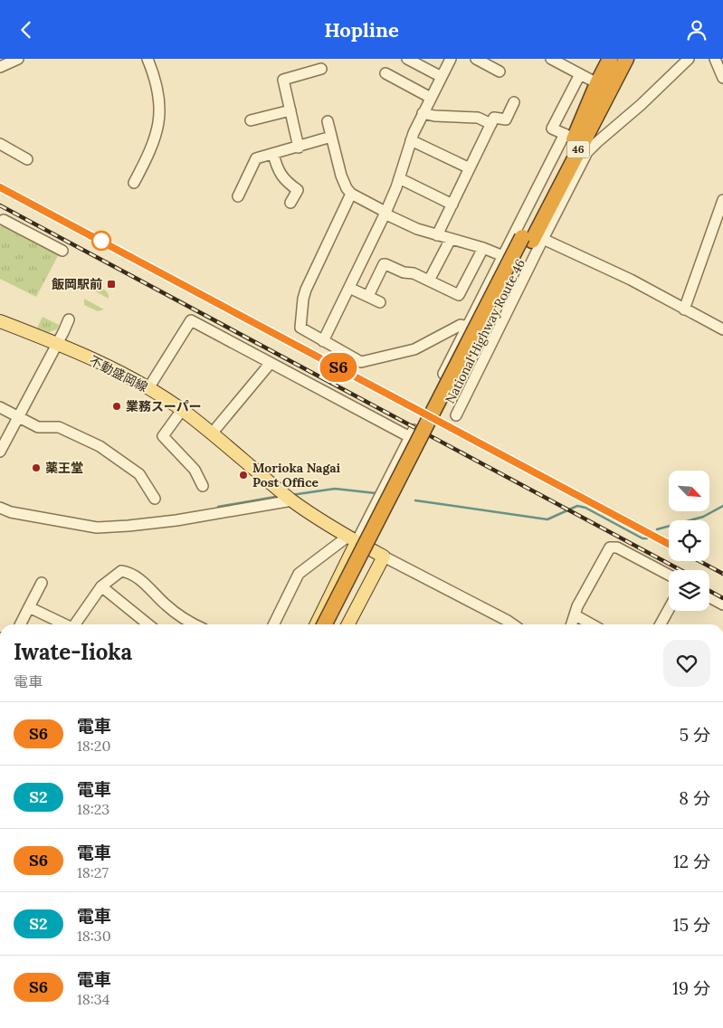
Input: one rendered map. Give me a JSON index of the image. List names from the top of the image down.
{
  "streets": {
    "highway": ["46", "National Highway Route 46"],
    "main road": ["不動盛岡線"]
  },
  "places": {
    "transit": ["飯岡駅前"],
    "other": ["業務スーパー", "薬王堂", "Morioka Nagai Post Office"]
  },
  "north": "bottom right",
  "page": {
    "header": "Hopline",
    "on_map": "S6",
    "heading": ["Iwate-Iioka", "電車"],
    "list": [
      {
        "mark": "S6",
        "name": "電車",
        "note": "18:20",
        "value": "5 分"
      },
      {
        "mark": "S2",
        "name": "電車",
        "note": "18:23",
        "value": "8 分"
      },
      {
        "mark": "S6",
        "name": "電車",
        "note": "18:27",
        "value": "12 分"
      },
      {
        "mark": "S2",
        "name": "電車",
        "note": "18:30",
        "value": "15 分"
      },
      {
        "mark": "S6",
        "name": "電車",
        "note": "18:34",
        "value": "19 分"
      }
    ]
  }
}
